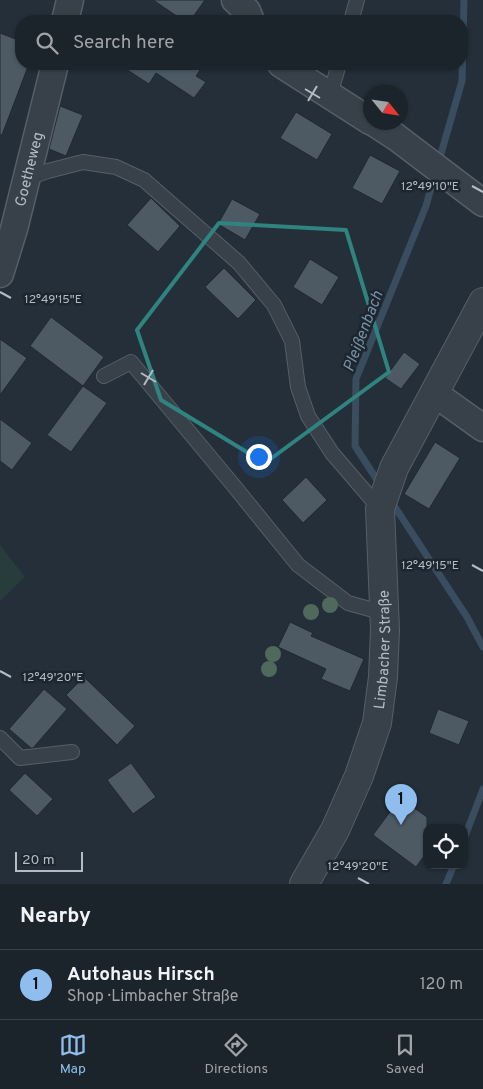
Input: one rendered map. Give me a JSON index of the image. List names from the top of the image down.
{
  "streets": {
    "street": ["Goetheweg", "Limbacher Straße"]
  },
  "water": ["Pleißenbach"],
  "scale_bar": "20 m",
  "north": "bottom right",
  "page": {
    "search": "Search here",
    "pins": "1",
    "scale": "20 m",
    "heading": "Nearby",
    "list": [
      {
        "mark": "1",
        "name": "Autohaus Hirsch",
        "note": "Shop · Limbacher Straße",
        "value": "120 m"
      }
    ],
    "nav": ["Map", "Directions", "Saved"]
  },
  "coordinates": ["12°49'10\"E", "12°49'15\"E", "12°49'20\"E"]
}
